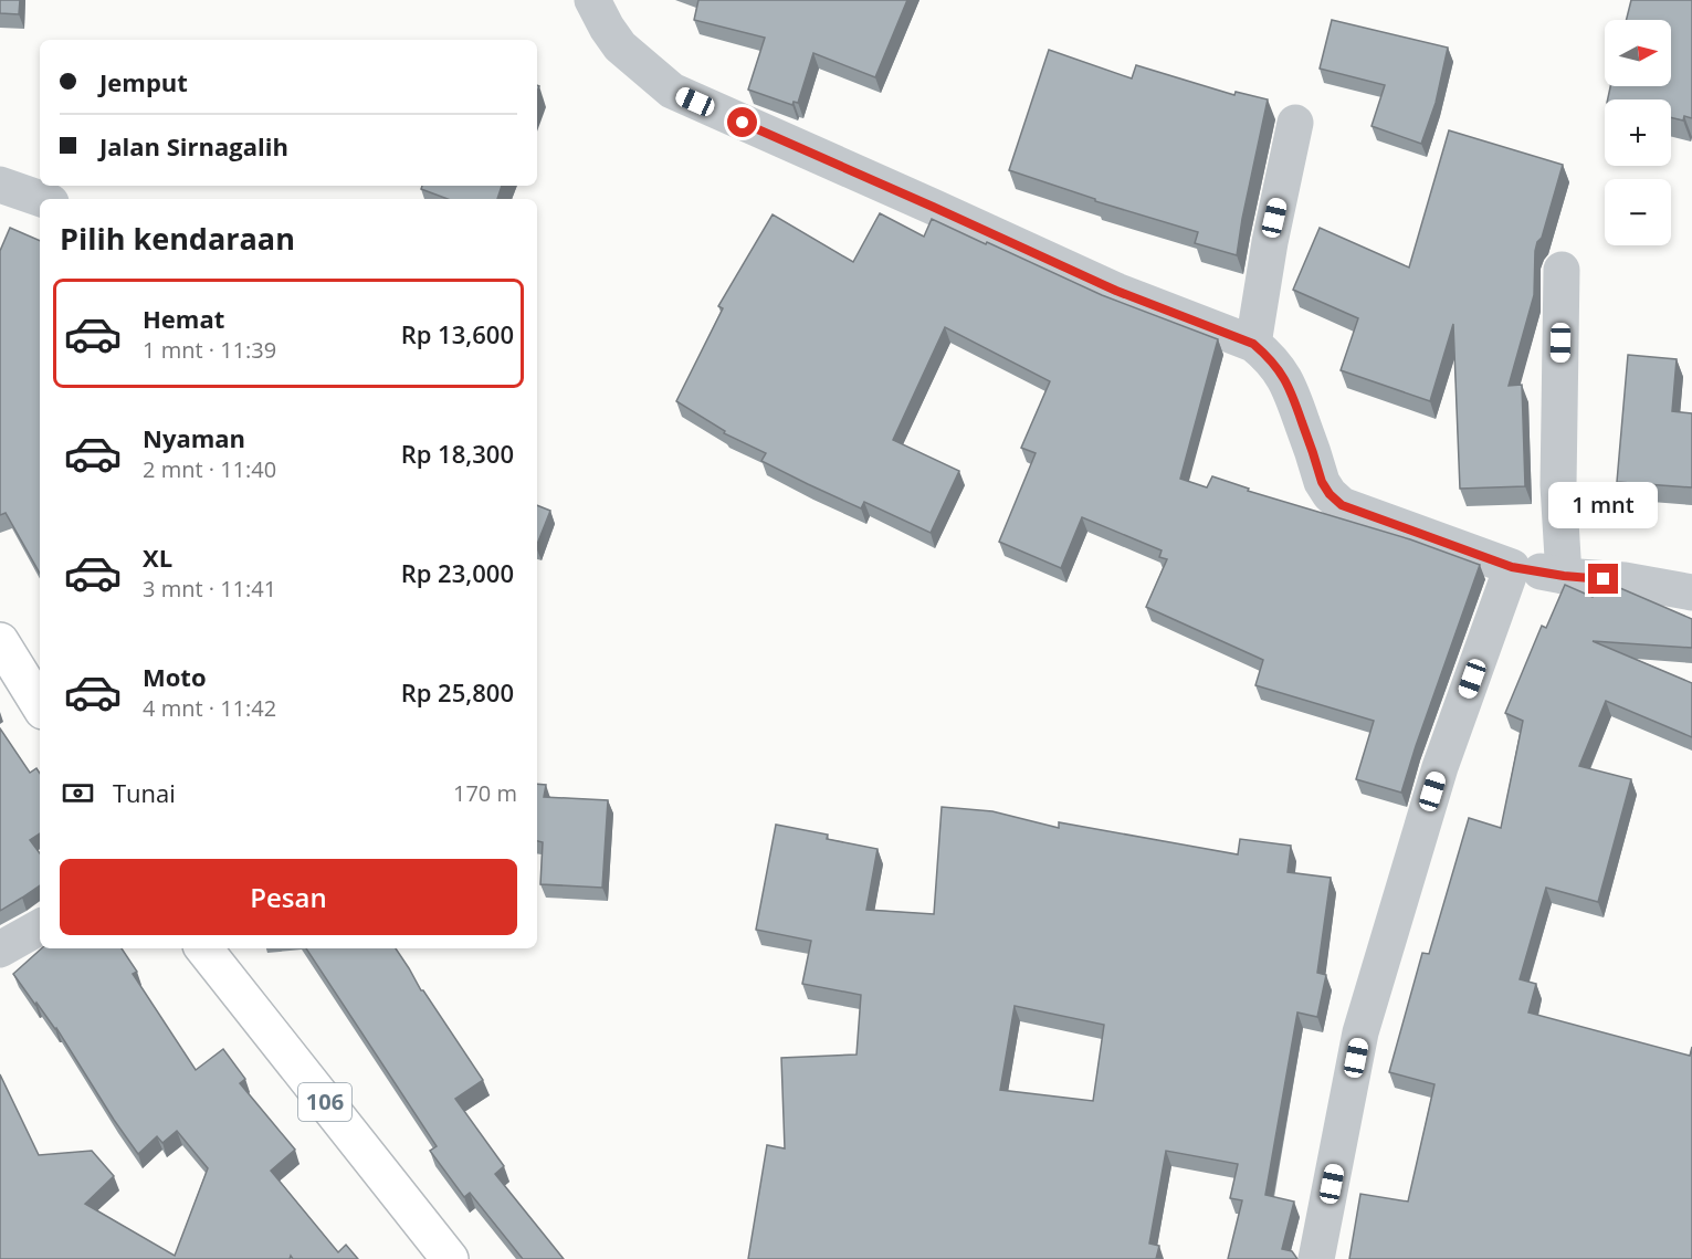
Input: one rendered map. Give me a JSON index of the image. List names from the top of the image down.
{
  "streets": {
    "main road": ["106"]
  },
  "north": "right",
  "page": {
    "map_buttons": ["+", "−"],
    "banner": ["Jemput", "Jalan Sirnagalih"],
    "heading": "Pilih kendaraan",
    "list": [
      {
        "name": "Hemat",
        "note": "1 mnt · 11:39",
        "value": "Rp 13,600"
      },
      {
        "name": "Nyaman",
        "note": "2 mnt · 11:40",
        "value": "Rp 18,300"
      },
      {
        "name": "XL",
        "note": "3 mnt · 11:41",
        "value": "Rp 23,000"
      },
      {
        "name": "Moto",
        "note": "4 mnt · 11:42",
        "value": "Rp 25,800"
      }
    ],
    "bubble": "1 mnt",
    "pay": ["Tunai", "170 m"],
    "buttons": "Pesan"
  }
}
